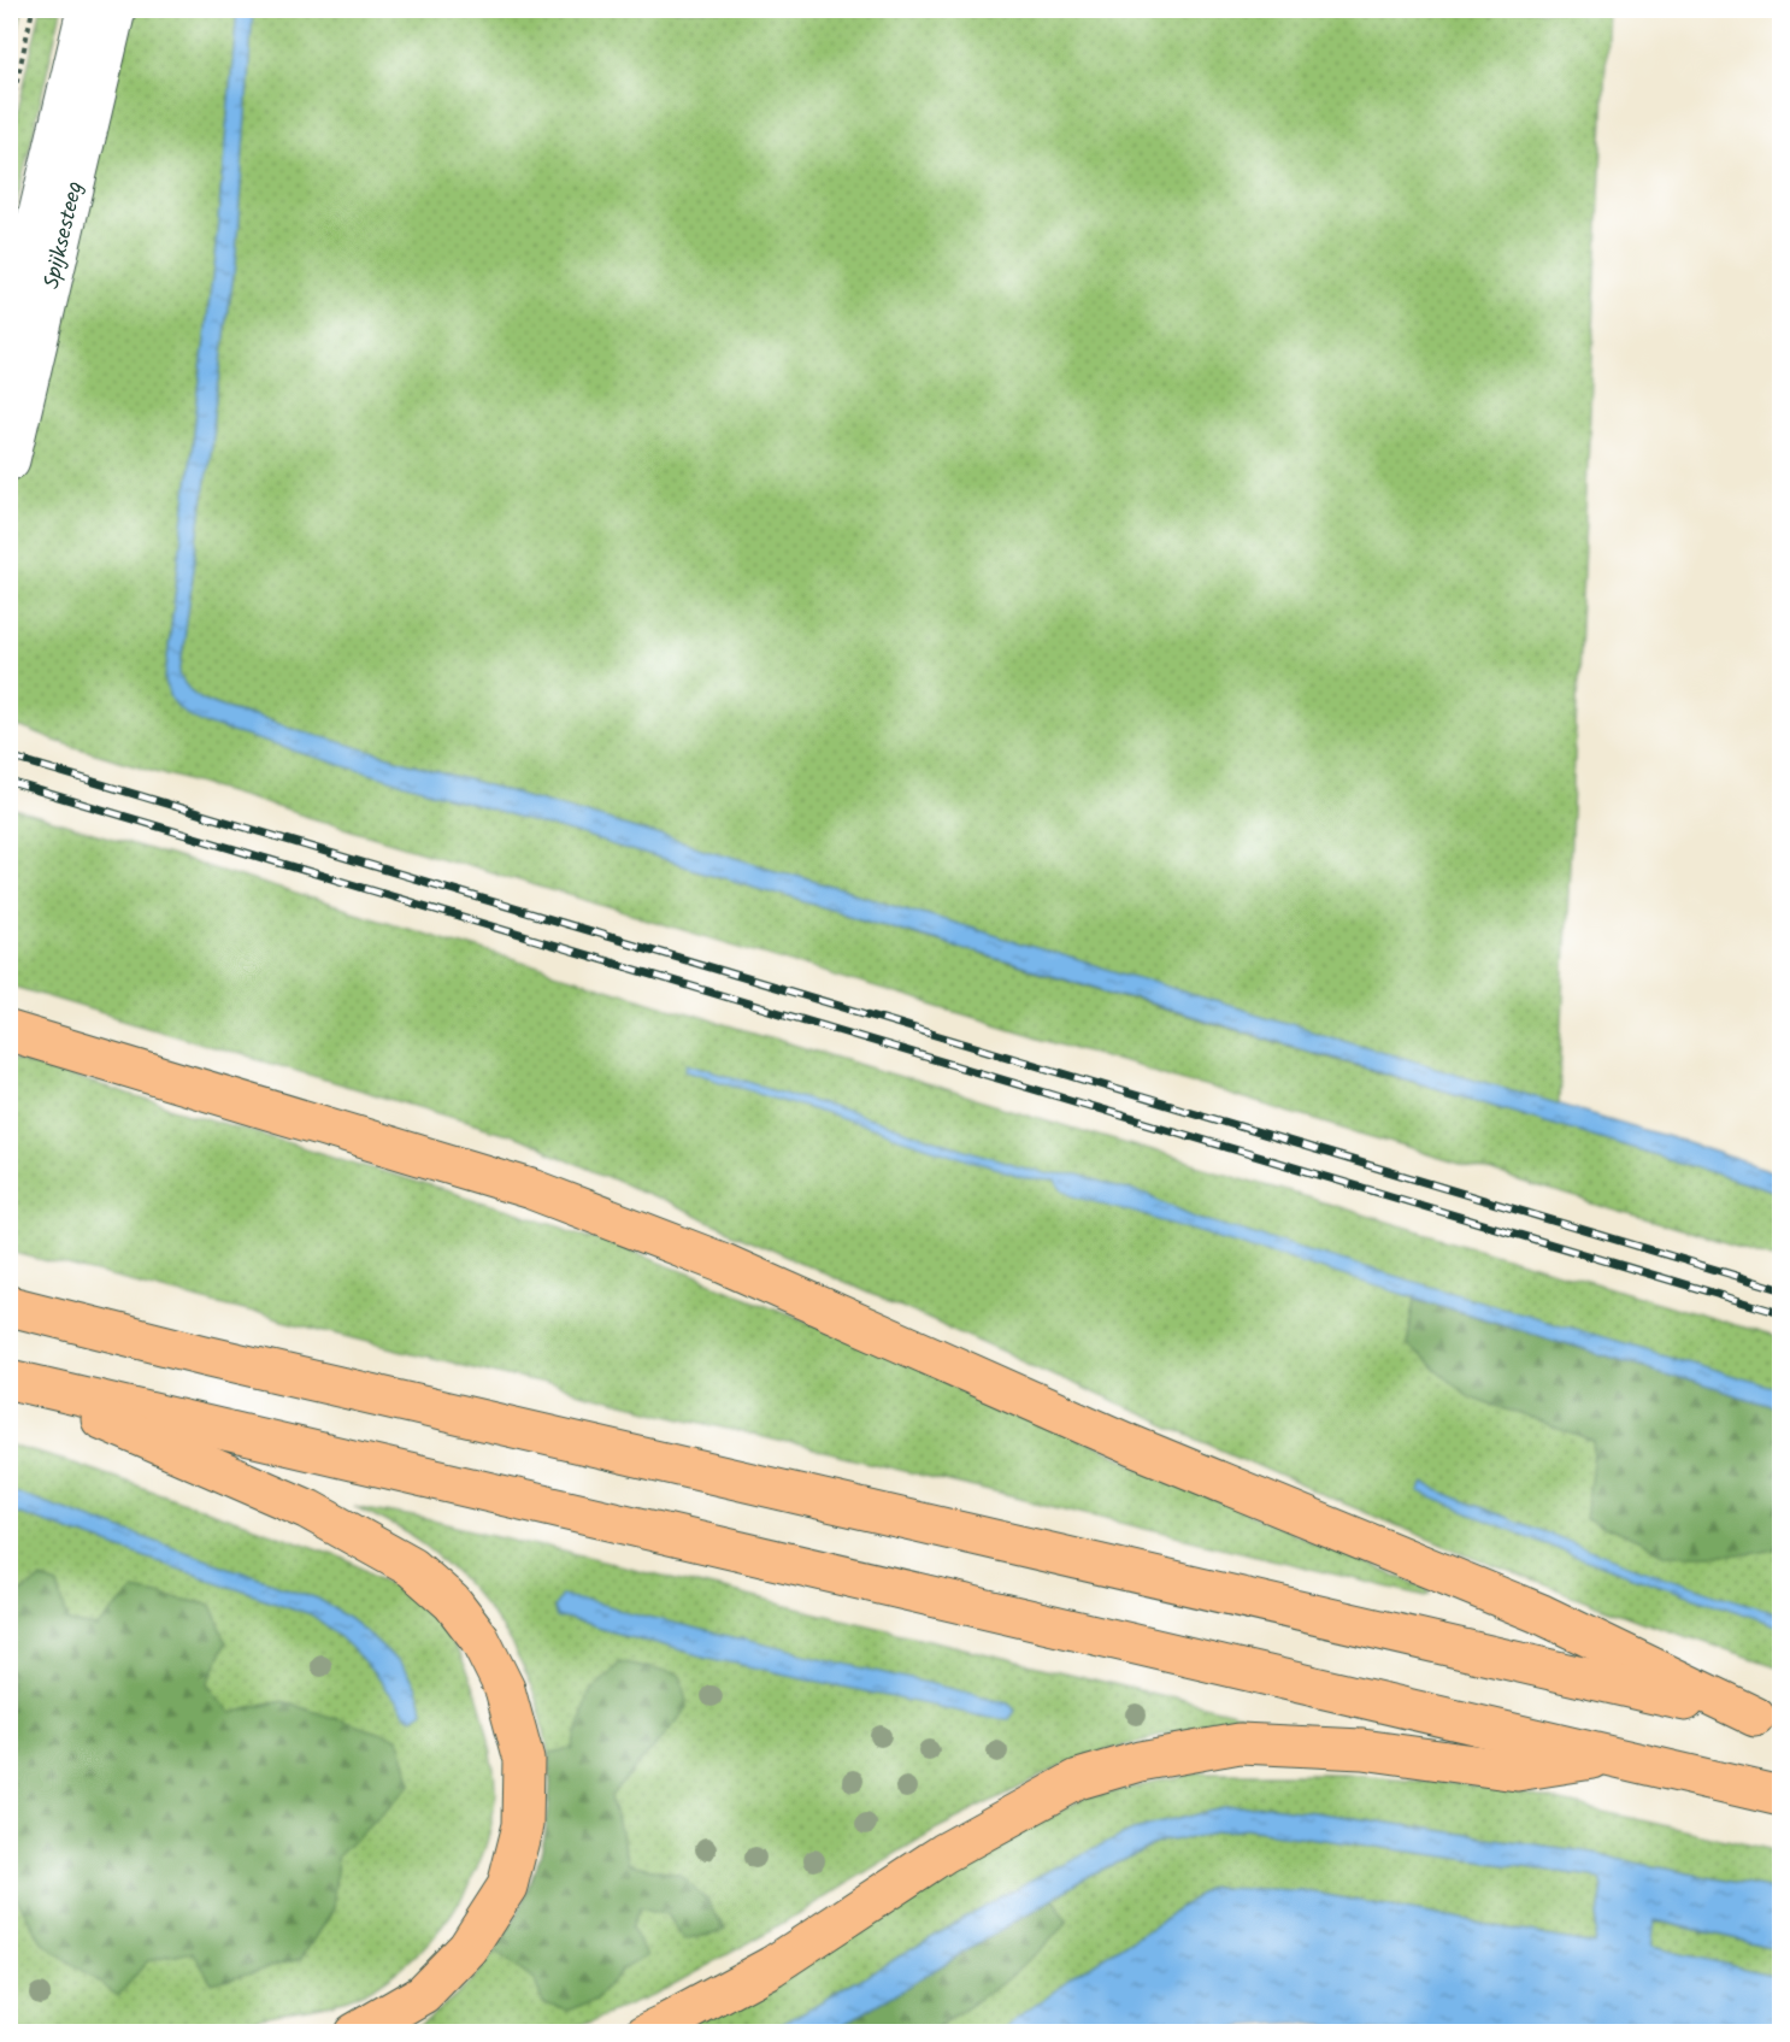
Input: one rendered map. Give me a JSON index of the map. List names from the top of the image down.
{
  "streets": {
    "street": ["Spijksesteeg"]
  }
}
